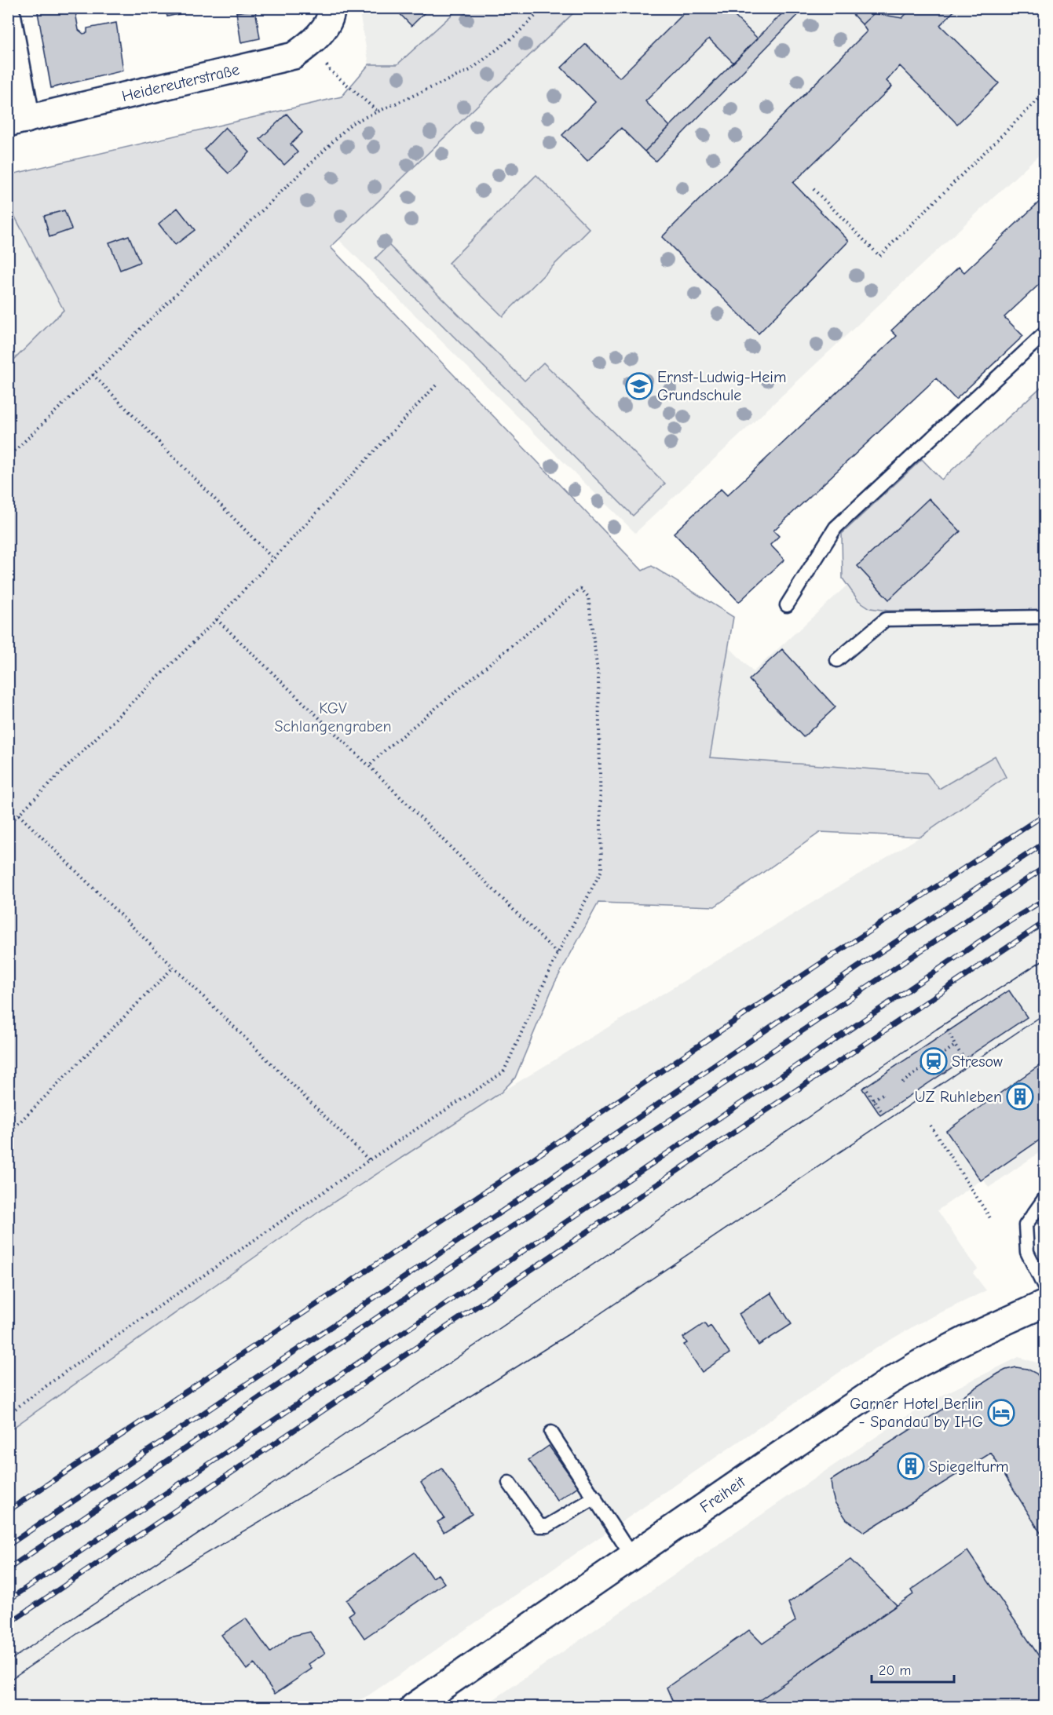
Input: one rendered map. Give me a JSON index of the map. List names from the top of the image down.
{
  "streets": {
    "street": ["Heidereuterstraße", "Freiheit"]
  },
  "parks": ["KGV Schlangengraben"],
  "places": {
    "school or university": ["Ernst-Ludwig-Heim Grundschule"],
    "station": ["Stresow"],
    "building": ["UZ Ruhleben", "Spiegelturm"],
    "hotel": ["Garner Hotel Berlin - Spandau by IHG"]
  },
  "scale_bar": "20 m"
}
